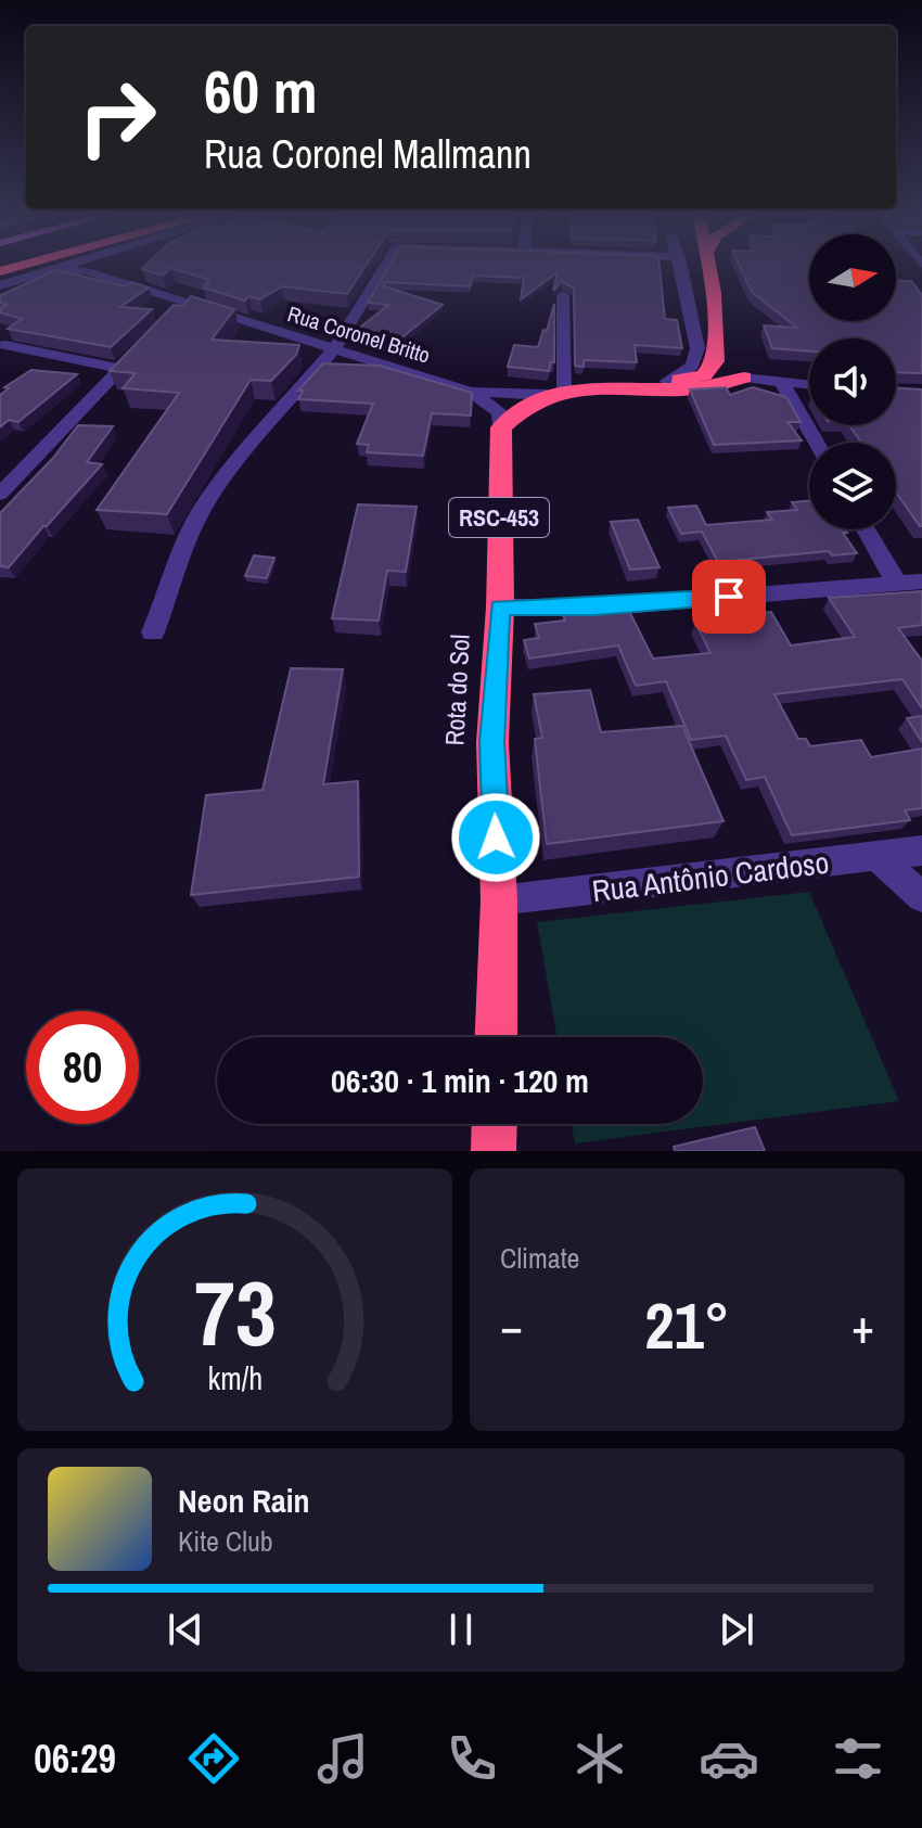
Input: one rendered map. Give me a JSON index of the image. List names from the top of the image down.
{
  "streets": {
    "highway": ["RSC-453", "Rota do Sol"],
    "street": ["Rua Coronel Britto", "Rua Antônio Cardoso"]
  },
  "crossings": [
    ["Rota do Sol", "Rua Antônio Cardoso"]
  ],
  "north": "right",
  "page": {
    "turn": ["60 m", "Rua Coronel Mallmann"],
    "limit": "80",
    "trip": "06:30 · 1 min · 120 m",
    "tile": "Climate",
    "heat": ["−", "21°", "+"],
    "song": ["Neon Rain", "Kite Club"],
    "tabs": "06:29",
    "gauge": ["73", "km/h"]
  }
}
